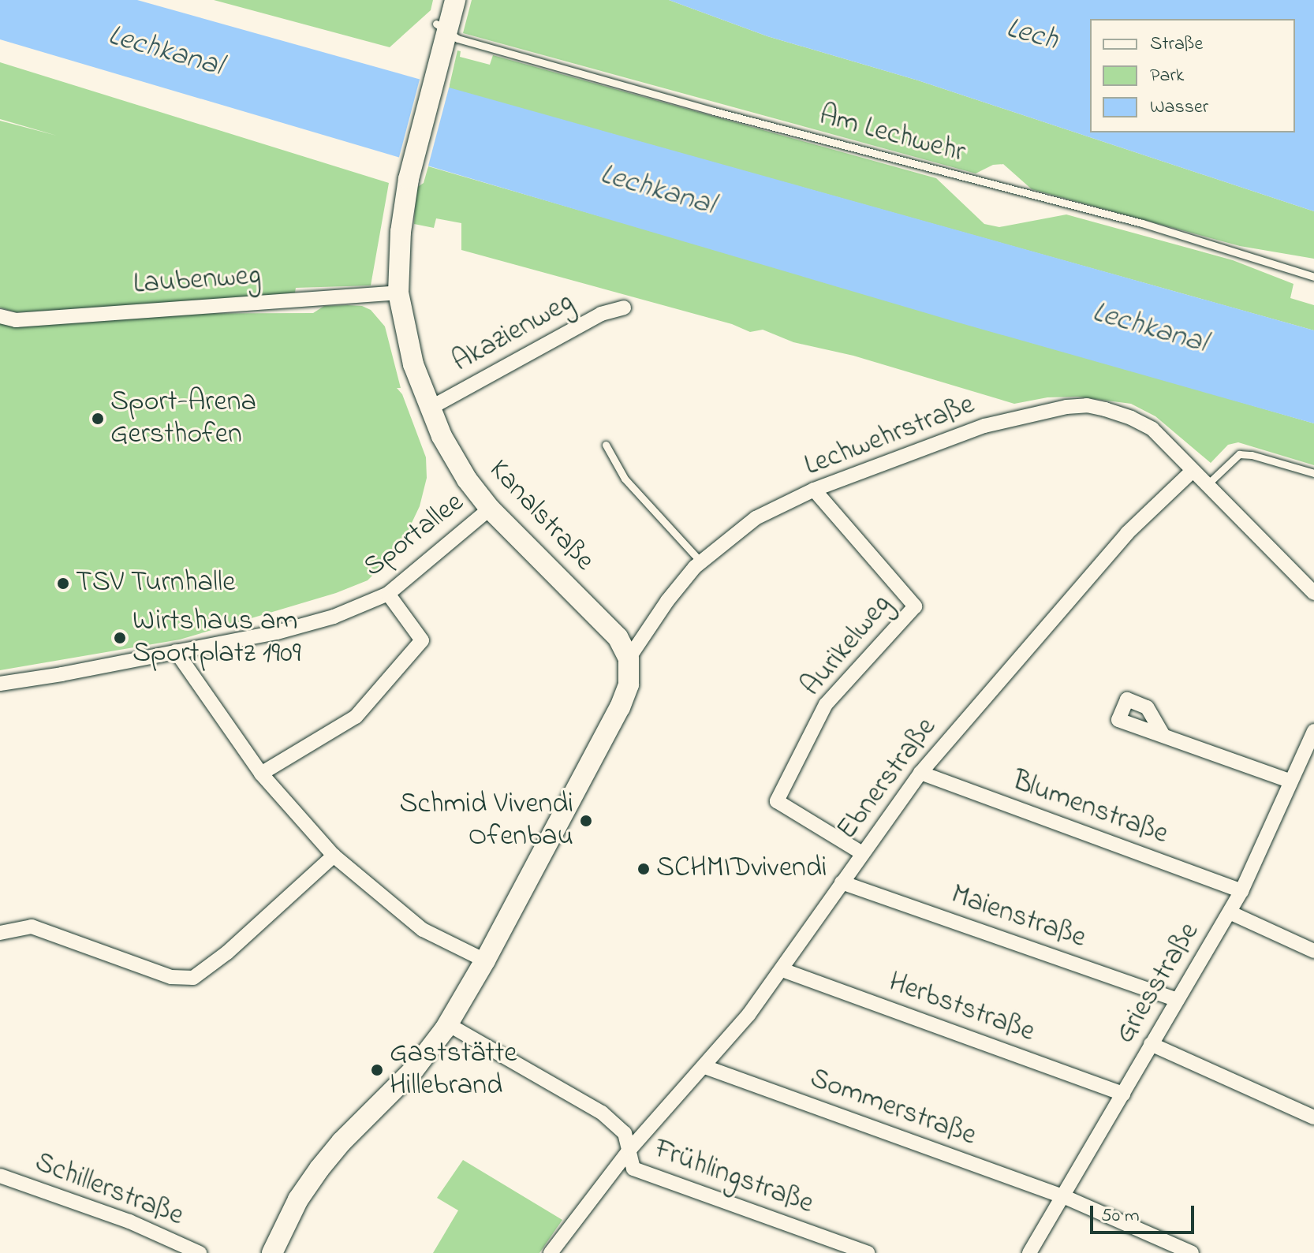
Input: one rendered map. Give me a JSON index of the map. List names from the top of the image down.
{
  "streets": {
    "main road": ["Kanalstraße"],
    "street": [
      "Laubenweg",
      "Akazienweg",
      "Lechwehrstraße",
      "Sportallee",
      "Aurikelweg",
      "Ebnerstraße",
      "Blumenstraße",
      "Maienstraße",
      "Griesstraße",
      "Herbststraße",
      "Sommerstraße",
      "Frühlingstraße",
      "Schillerstraße"
    ],
    "lane": ["Am Lechwehr"]
  },
  "crossings": [
    ["Am Lechwehr", "Kanalstraße"],
    ["Laubenweg", "Kanalstraße"],
    ["Akazienweg", "Kanalstraße"],
    ["Lechwehrstraße", "Kanalstraße"],
    ["Lechwehrstraße", "Aurikelweg"],
    ["Lechwehrstraße", "Ebnerstraße"],
    ["Kanalstraße", "Sportallee"],
    ["Aurikelweg", "Ebnerstraße"],
    ["Ebnerstraße", "Blumenstraße"],
    ["Ebnerstraße", "Maienstraße"],
    ["Ebnerstraße", "Herbststraße"],
    ["Ebnerstraße", "Sommerstraße"],
    ["Ebnerstraße", "Frühlingstraße"],
    ["Blumenstraße", "Griesstraße"],
    ["Maienstraße", "Griesstraße"],
    ["Griesstraße", "Herbststraße"],
    ["Griesstraße", "Sommerstraße"]
  ],
  "water": ["Lech", "Lechkanal"],
  "places": [
    "Sport-Arena Gersthofen",
    "TSV Turnhalle",
    "Wirtshaus am Sportplatz 1909",
    "Schmid Vivendi Ofenbau",
    "SCHMIDvivendi",
    "Gaststätte Hillebrand"
  ],
  "legend": ["Straße", "Park", "Wasser"],
  "scale_bar": "50 m"
}
